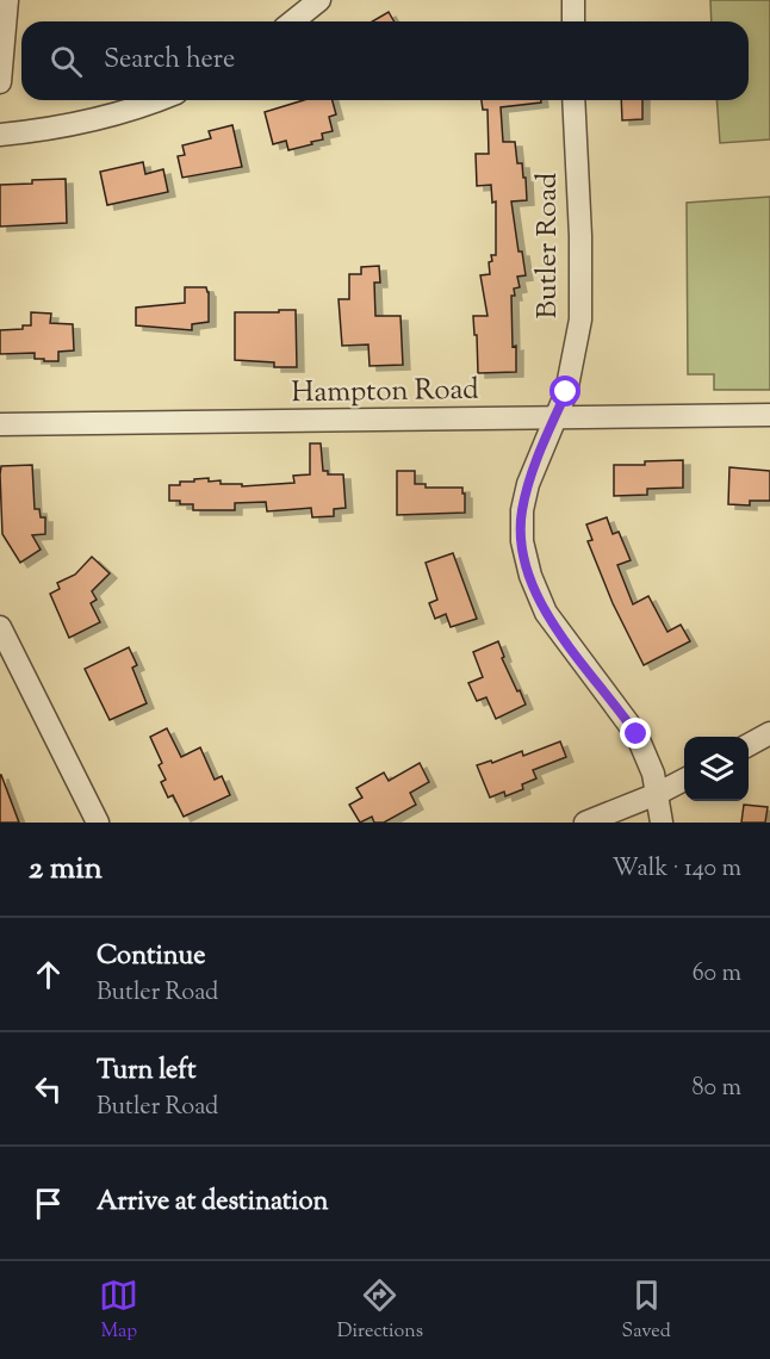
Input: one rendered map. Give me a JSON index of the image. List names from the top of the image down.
{
  "streets": {
    "street": ["Butler Road", "Hampton Road"]
  },
  "crossings": [
    ["Butler Road", "Hampton Road"]
  ],
  "page": {
    "search": "Search here",
    "heading": ["2 min", "Walk · 140 m"],
    "list": [
      ["Continue", "Butler Road", "60 m"],
      ["Turn left", "Butler Road", "80 m"],
      "Arrive at destination"
    ],
    "nav": ["Map", "Directions", "Saved"]
  }
}
